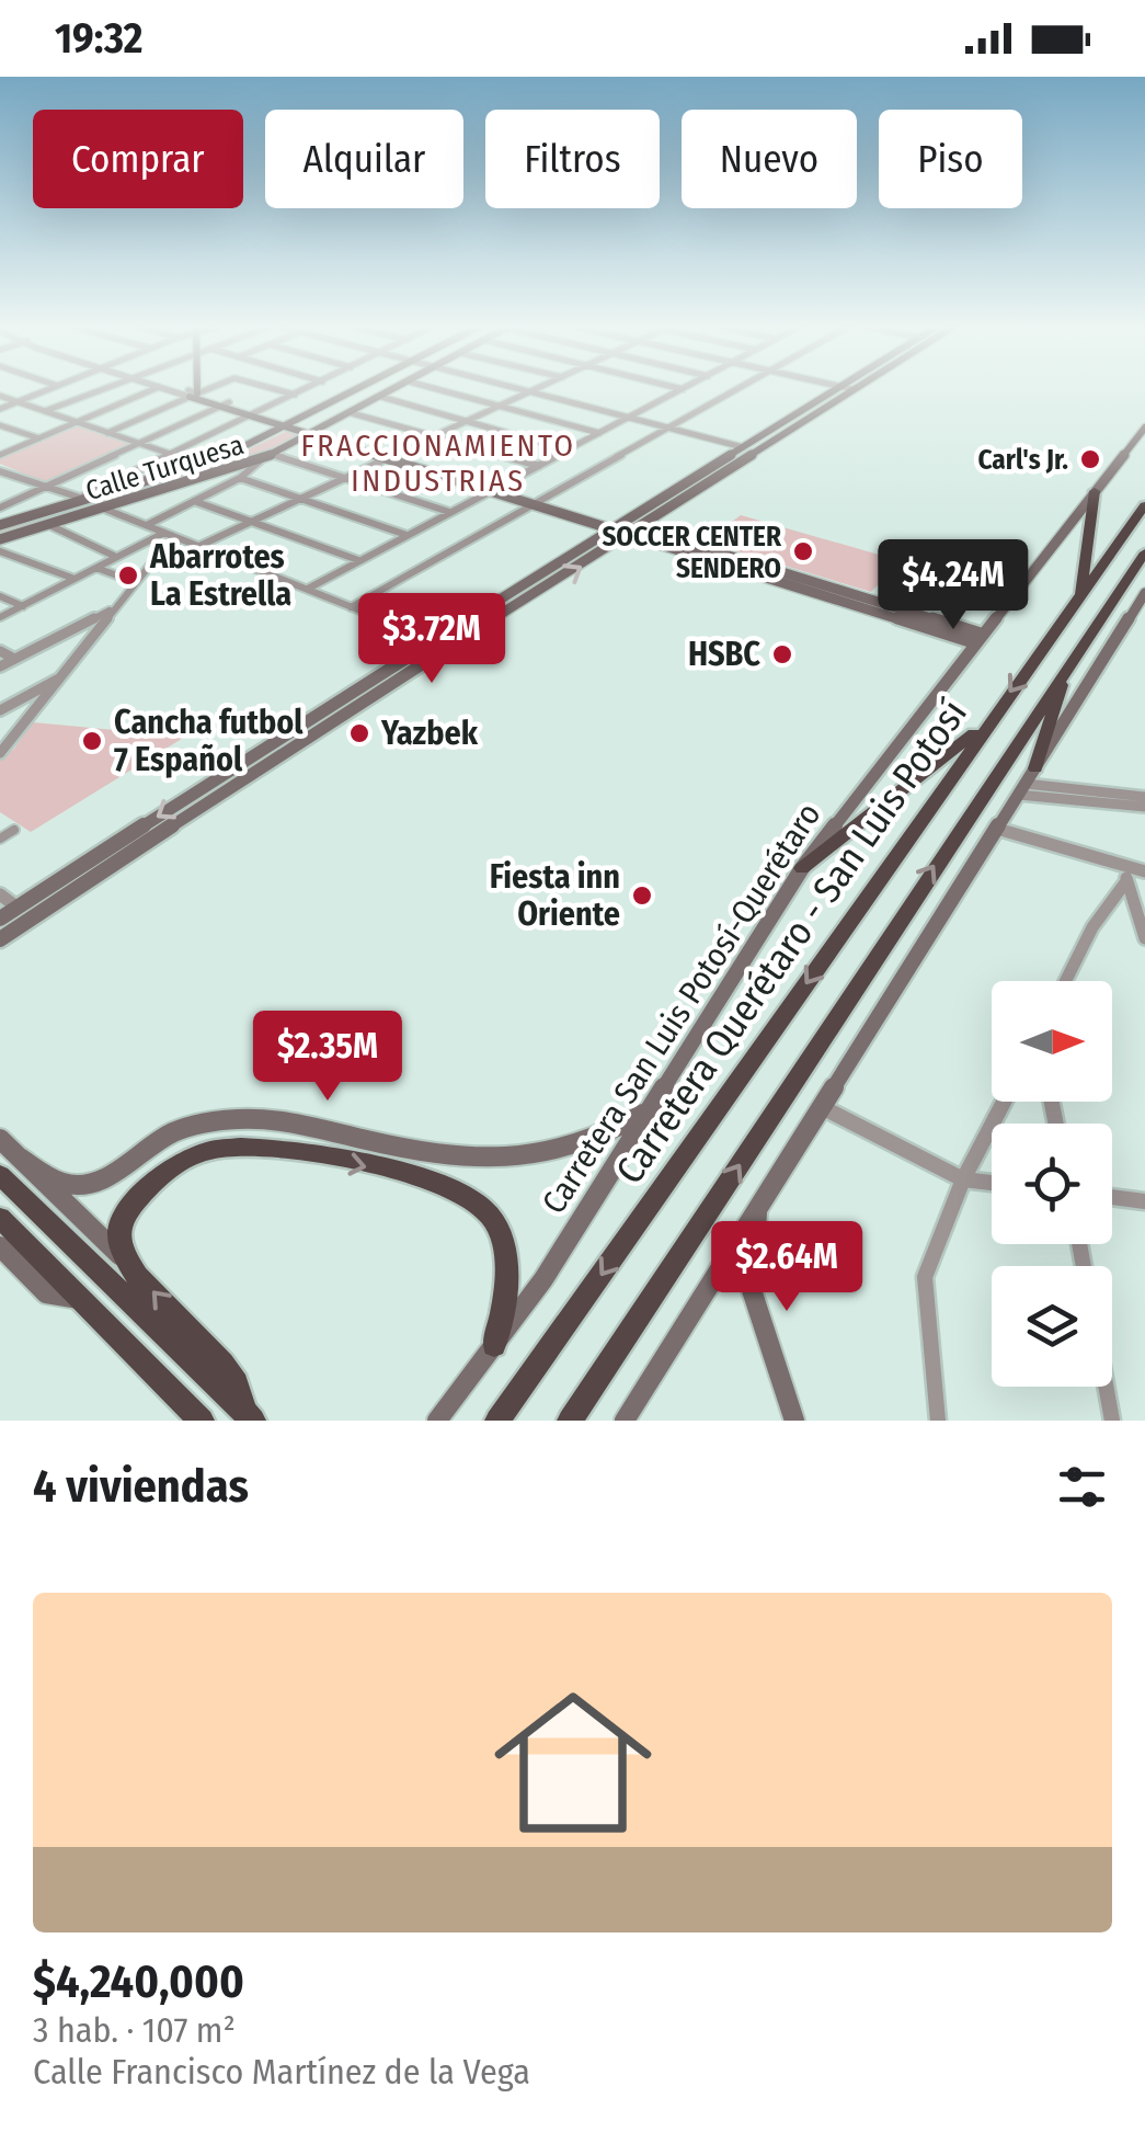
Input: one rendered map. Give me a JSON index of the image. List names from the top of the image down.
{
  "streets": {
    "highway": ["Carretera Querétaro - San Luis Potosí"],
    "main road": ["Calle Turquesa", "Carretera San Luis Potosí-Querétaro"]
  },
  "districts": ["FRACCIONAMIENTO INDUSTRIAS"],
  "places": [
    "Carl's Jr.",
    "SOCCER CENTER SENDERO",
    "Abarrotes La Estrella",
    "HSBC",
    "Yazbek",
    "Cancha futbol 7 Español",
    "Fiesta inn Oriente"
  ],
  "north": "right",
  "page": {
    "status": "19:32",
    "chip": [
      "Comprar",
      "Alquilar",
      "Filtros",
      "Nuevo",
      "Piso"
    ],
    "price": [
      "$4.24M",
      "$3.72M",
      "$2.35M",
      "$2.64M"
    ],
    "heading": "4 viviendas",
    "list": [
      {
        "name": "$4,240,000",
        "note": "3 hab. · 107 m² · Calle Francisco Martínez de la Vega"
      }
    ]
  }
}
